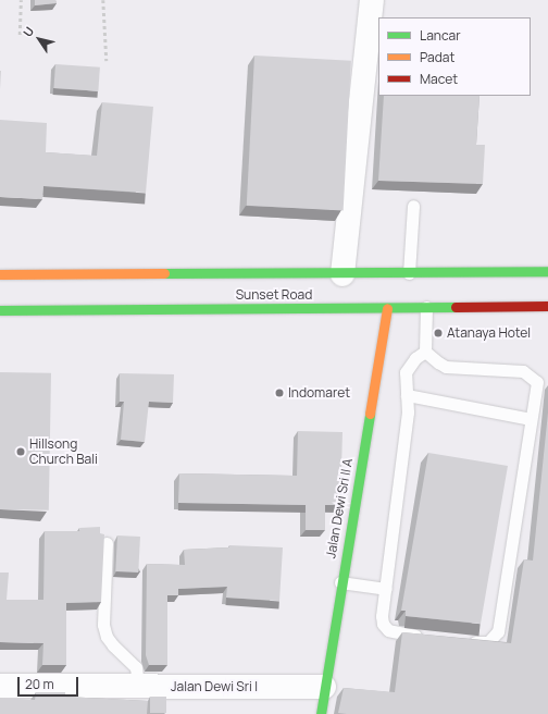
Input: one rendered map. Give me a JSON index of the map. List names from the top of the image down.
{
  "streets": {
    "main road": ["Sunset Road", "Jalan Dewi Sri II A"],
    "street": ["Jalan Dewi Sri I"]
  },
  "crossings": [
    ["Sunset Road", "Jalan Dewi Sri II A"],
    ["Jalan Dewi Sri II A", "Jalan Dewi Sri I"]
  ],
  "places": ["Atanaya Hotel", "Indomaret", "Hillsong Church Bali"],
  "legend": ["Lancar", "Padat", "Macet"],
  "scale_bar": "20 m",
  "north": "top left"
}
